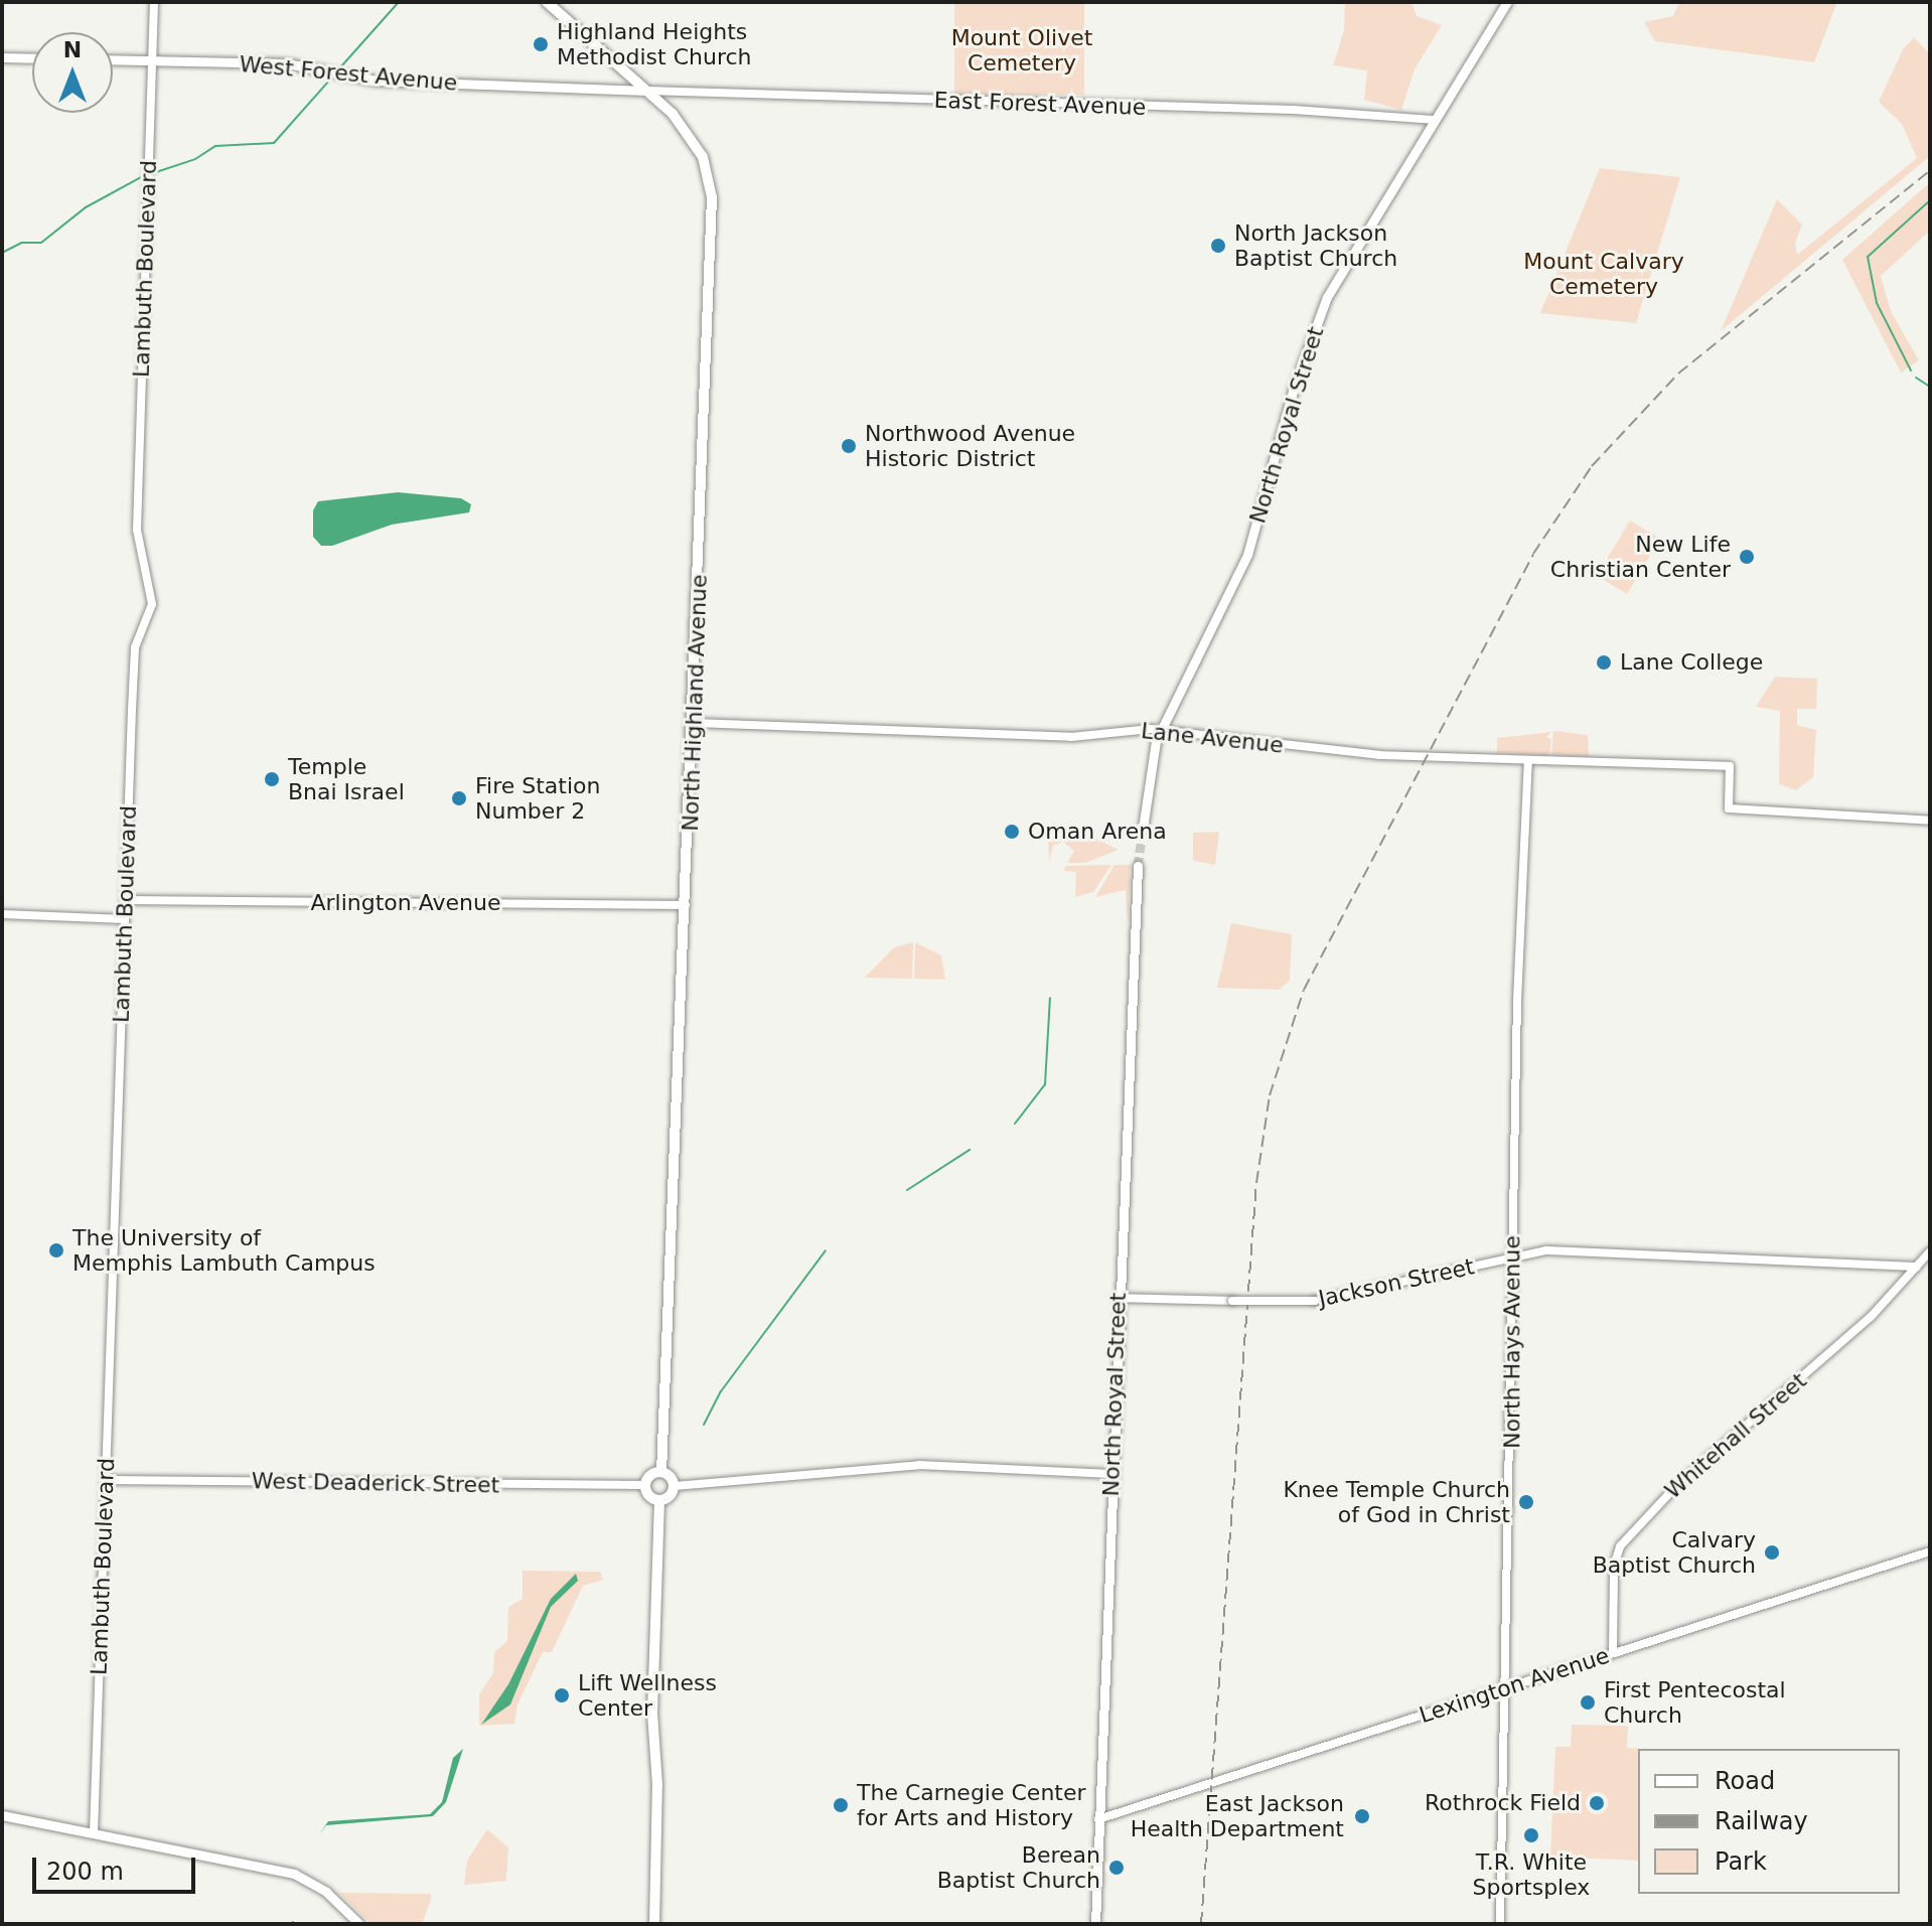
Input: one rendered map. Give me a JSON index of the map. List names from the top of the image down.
{
  "streets": {
    "main road": ["West Forest Avenue", "North Royal Street", "North Highland Avenue"],
    "street": [
      "East Forest Avenue",
      "Lambuth Boulevard",
      "Lane Avenue",
      "Arlington Avenue",
      "Jackson Street",
      "North Hays Avenue",
      "Whitehall Street",
      "West Deaderick Street",
      "Lexington Avenue"
    ]
  },
  "crossings": [
    ["West Forest Avenue", "East Forest Avenue"],
    ["West Forest Avenue", "Lambuth Boulevard"],
    ["West Forest Avenue", "North Highland Avenue"],
    ["East Forest Avenue", "North Royal Street"],
    ["East Forest Avenue", "North Highland Avenue"],
    ["Lambuth Boulevard", "Arlington Avenue"],
    ["Lambuth Boulevard", "West Deaderick Street"],
    ["North Royal Street", "Lane Avenue"],
    ["North Royal Street", "Jackson Street"],
    ["North Royal Street", "Lexington Avenue"],
    ["North Highland Avenue", "Lane Avenue"],
    ["North Highland Avenue", "Arlington Avenue"],
    ["North Highland Avenue", "West Deaderick Street"],
    ["Lane Avenue", "North Hays Avenue"],
    ["Jackson Street", "North Hays Avenue"],
    ["Jackson Street", "Whitehall Street"],
    ["North Hays Avenue", "Lexington Avenue"],
    ["Whitehall Street", "Lexington Avenue"]
  ],
  "parks": ["Mount Olivet Cemetery", "Mount Calvary Cemetery"],
  "places": [
    "Highland Heights Methodist Church",
    "North Jackson Baptist Church",
    "Northwood Avenue Historic District",
    "New Life Christian Center",
    "Lane College",
    "Temple Bnai Israel",
    "Fire Station Number 2",
    "Oman Arena",
    "The University of Memphis Lambuth Campus",
    "Knee Temple Church of God in Christ",
    "Calvary Baptist Church",
    "Lift Wellness Center",
    "First Pentecostal Church",
    "Rothrock Field",
    "The Carnegie Center for Arts and History",
    "East Jackson Health Department",
    "T.R. White Sportsplex",
    "Berean Baptist Church"
  ],
  "legend": ["Road", "Railway", "Park"],
  "scale_bar": "200 m",
  "north": "top"
}
